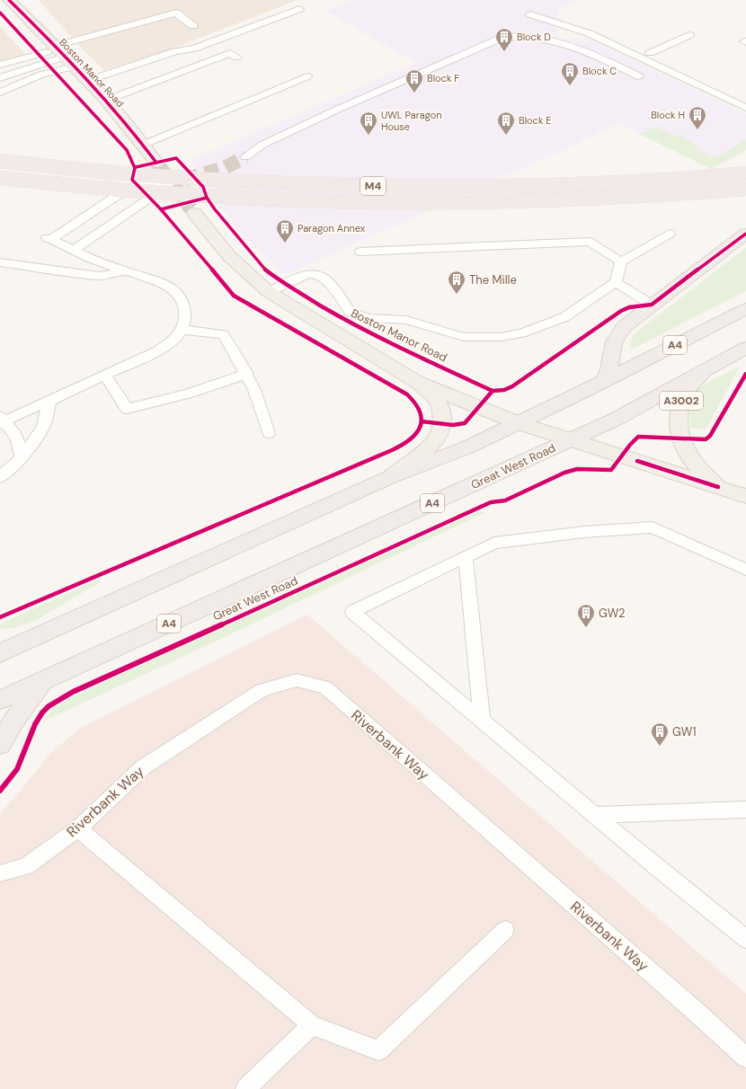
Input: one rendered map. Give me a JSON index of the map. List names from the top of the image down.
{
  "streets": {
    "highway": ["M4", "A4", "Great West Road"],
    "main road": ["Boston Manor Road", "A3002"],
    "lane": ["Riverbank Way"]
  },
  "crossings": [
    ["A4", "A3002"],
    ["A3002", "Great West Road"]
  ],
  "places": {
    "building": [
      "Block D",
      "Block C",
      "Block F",
      "Block H",
      "UWL Paragon House",
      "Block E",
      "Paragon Annex",
      "The Mille",
      "GW2",
      "GW1"
    ]
  }
}
